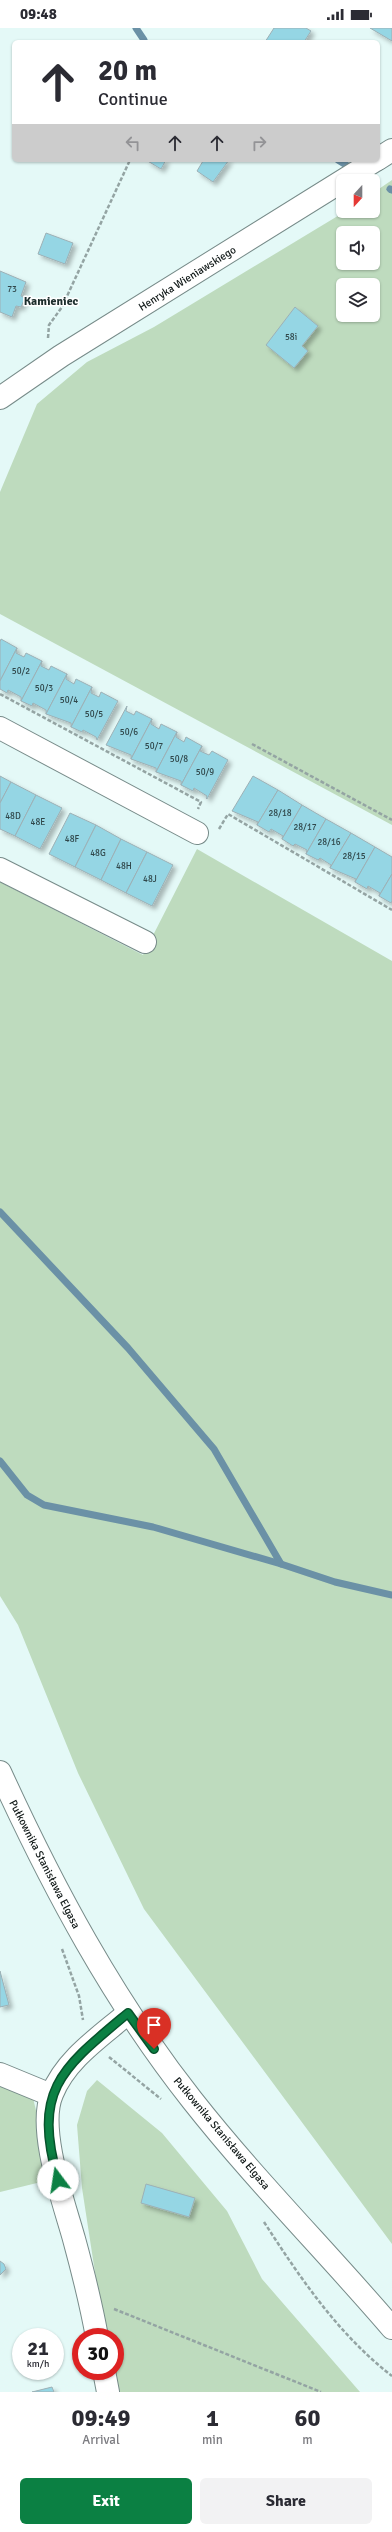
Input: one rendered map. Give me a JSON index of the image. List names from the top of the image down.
{
  "streets": {
    "street": ["Henryka Wieniawskiego", "Pułkownika Stanisława Elgasa"]
  },
  "districts": ["Kamieniec"],
  "house_numbers": [
    "73",
    "58i",
    "50/2",
    "50/3",
    "50/4",
    "50/5",
    "50/6",
    "50/7",
    "50/8",
    "50/9",
    "28/18",
    "48D",
    "48E",
    "28/17",
    "48F",
    "28/16",
    "48G",
    "28/15",
    "48H",
    "48J"
  ],
  "north": "bottom",
  "page": {
    "status": "09:48",
    "turn": ["20 m", "Continue"],
    "speed": "21 km/h",
    "limit": "30",
    "eta": [
      "09:49",
      "Arrival",
      "1",
      "min",
      "60",
      "m"
    ],
    "buttons": ["Exit", "Share"]
  }
}
